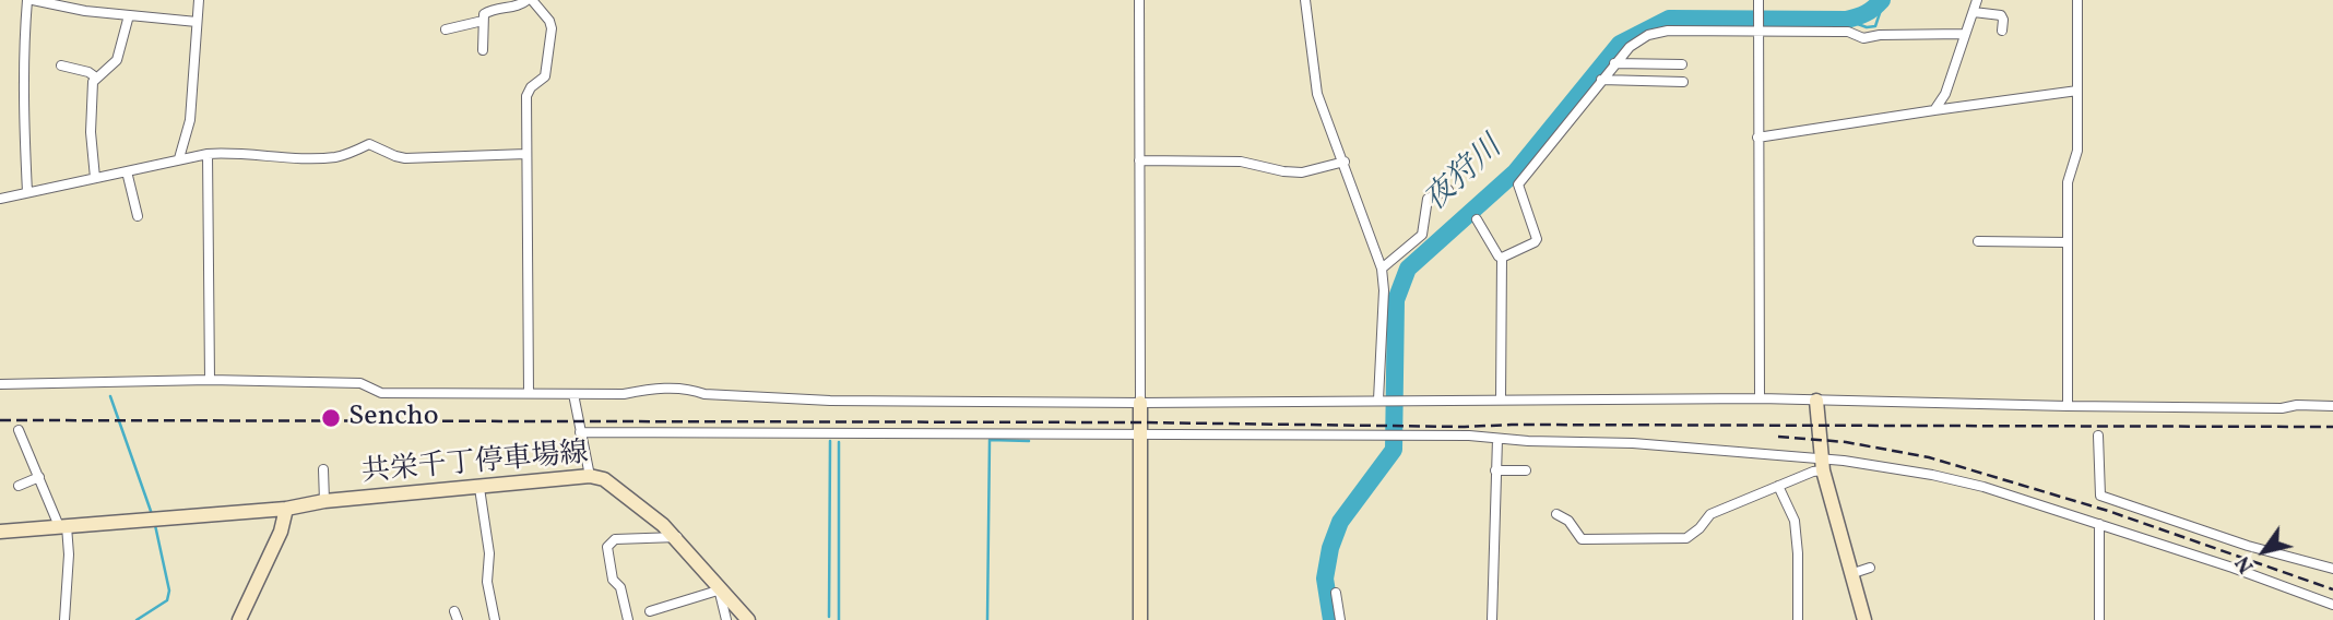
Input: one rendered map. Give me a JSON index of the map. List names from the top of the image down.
{
  "streets": {
    "main road": ["共栄千丁停車場線"]
  },
  "water": ["夜狩川"],
  "places": ["Sencho"],
  "north": "bottom left"
}
